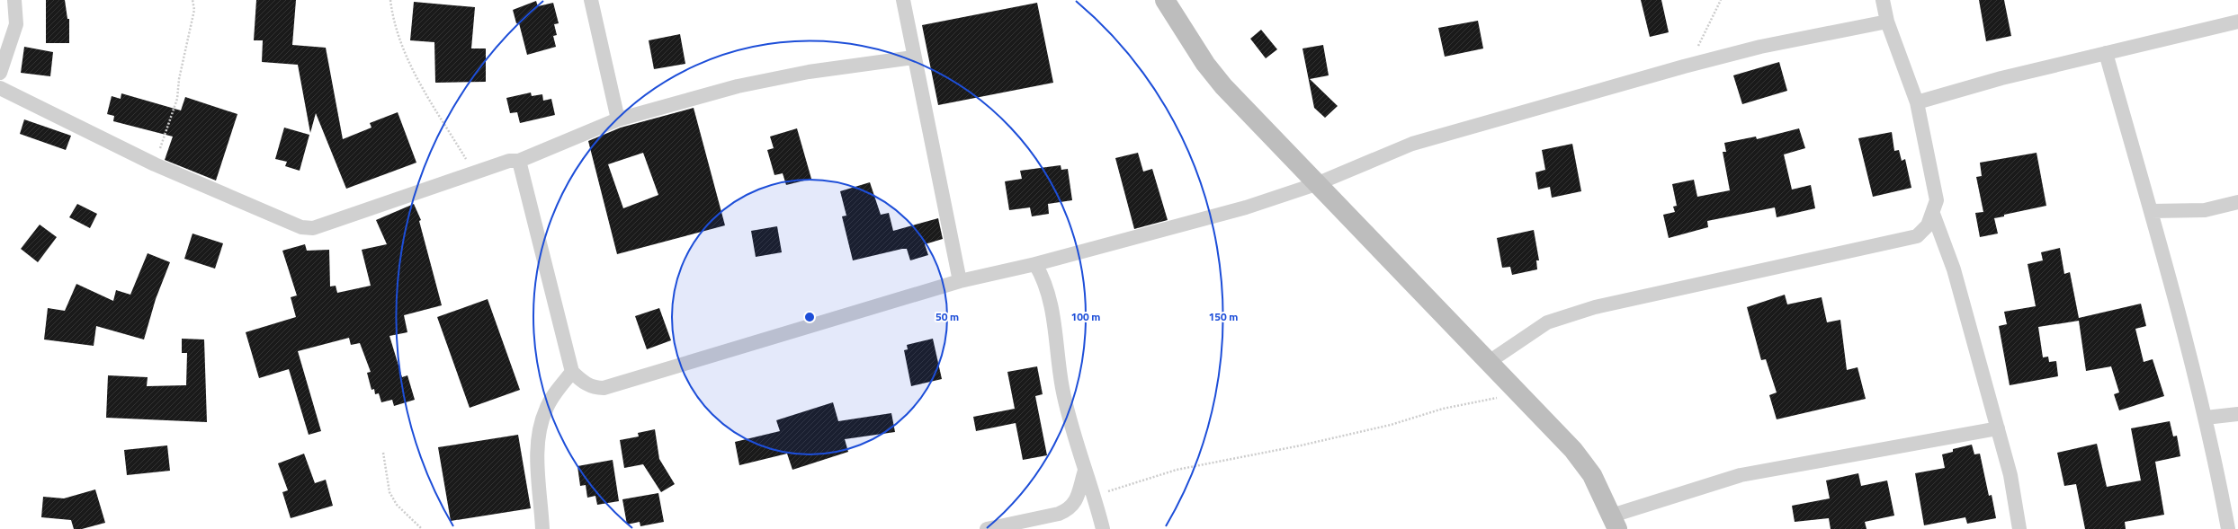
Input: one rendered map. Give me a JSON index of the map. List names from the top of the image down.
{
  "rings": ["50 m", "100 m", "150 m"]
}
